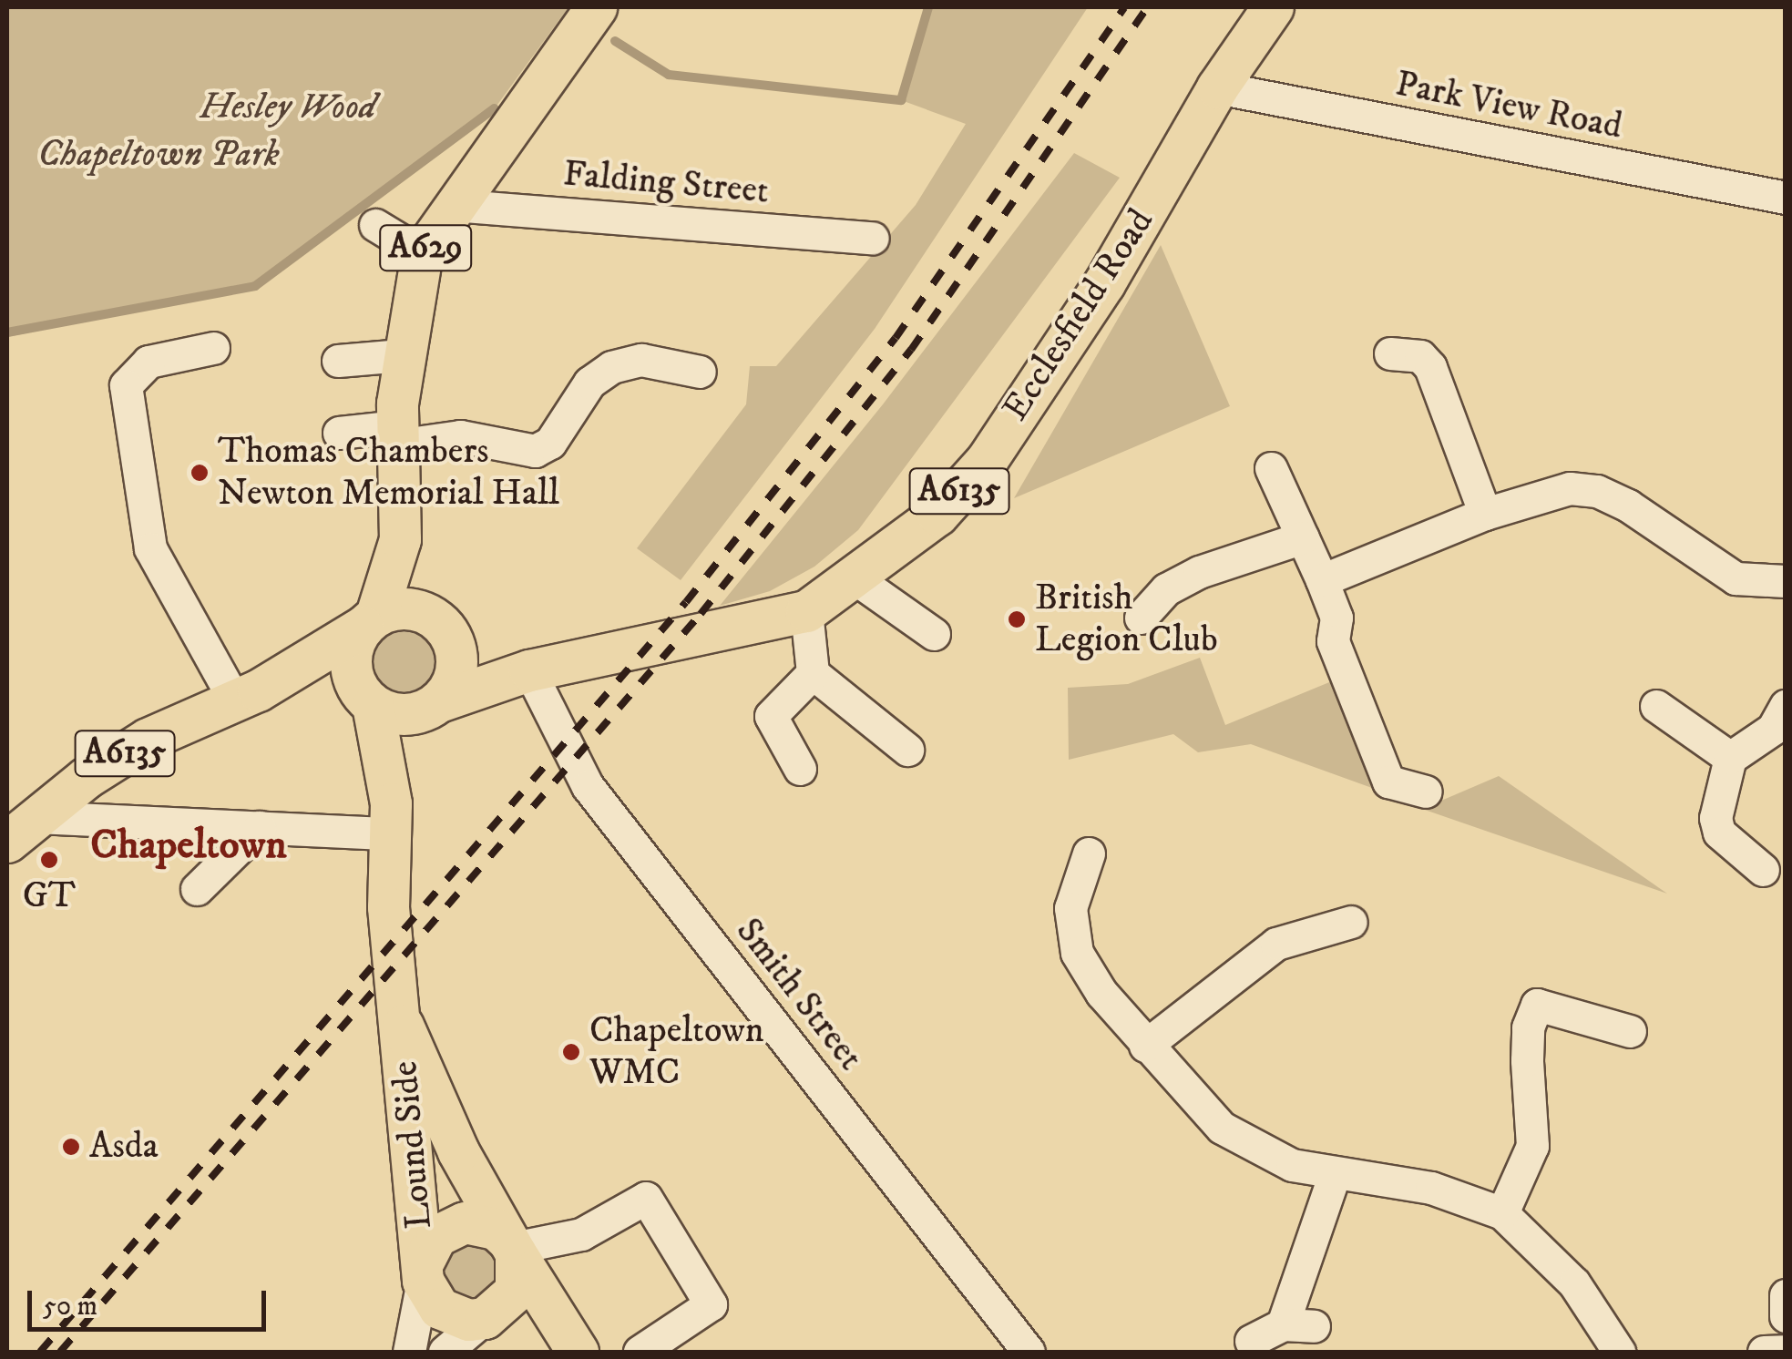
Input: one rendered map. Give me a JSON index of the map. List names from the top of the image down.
{
  "streets": {
    "main road": [
      "A629",
      "Ecclesfield Road",
      "A6135",
      "Lound Side"
    ],
    "street": ["Park View Road", "Falding Street", "Smith Street"]
  },
  "crossings": [
    ["Park View Road", "Ecclesfield Road"],
    ["Falding Street", "A629"],
    ["A629", "Ecclesfield Road"],
    ["A629", "A6135"],
    ["Ecclesfield Road", "A6135"],
    ["Ecclesfield Road", "Smith Street"],
    ["A6135", "Smith Street"]
  ],
  "districts": ["Chapeltown"],
  "parks": ["Hesley Wood", "Chapeltown Park"],
  "places": [
    "Thomas Chambers Newton Memorial Hall",
    "British Legion Club",
    "GT",
    "Chapeltown WMC",
    "Asda"
  ],
  "scale_bar": "50 m"
}
